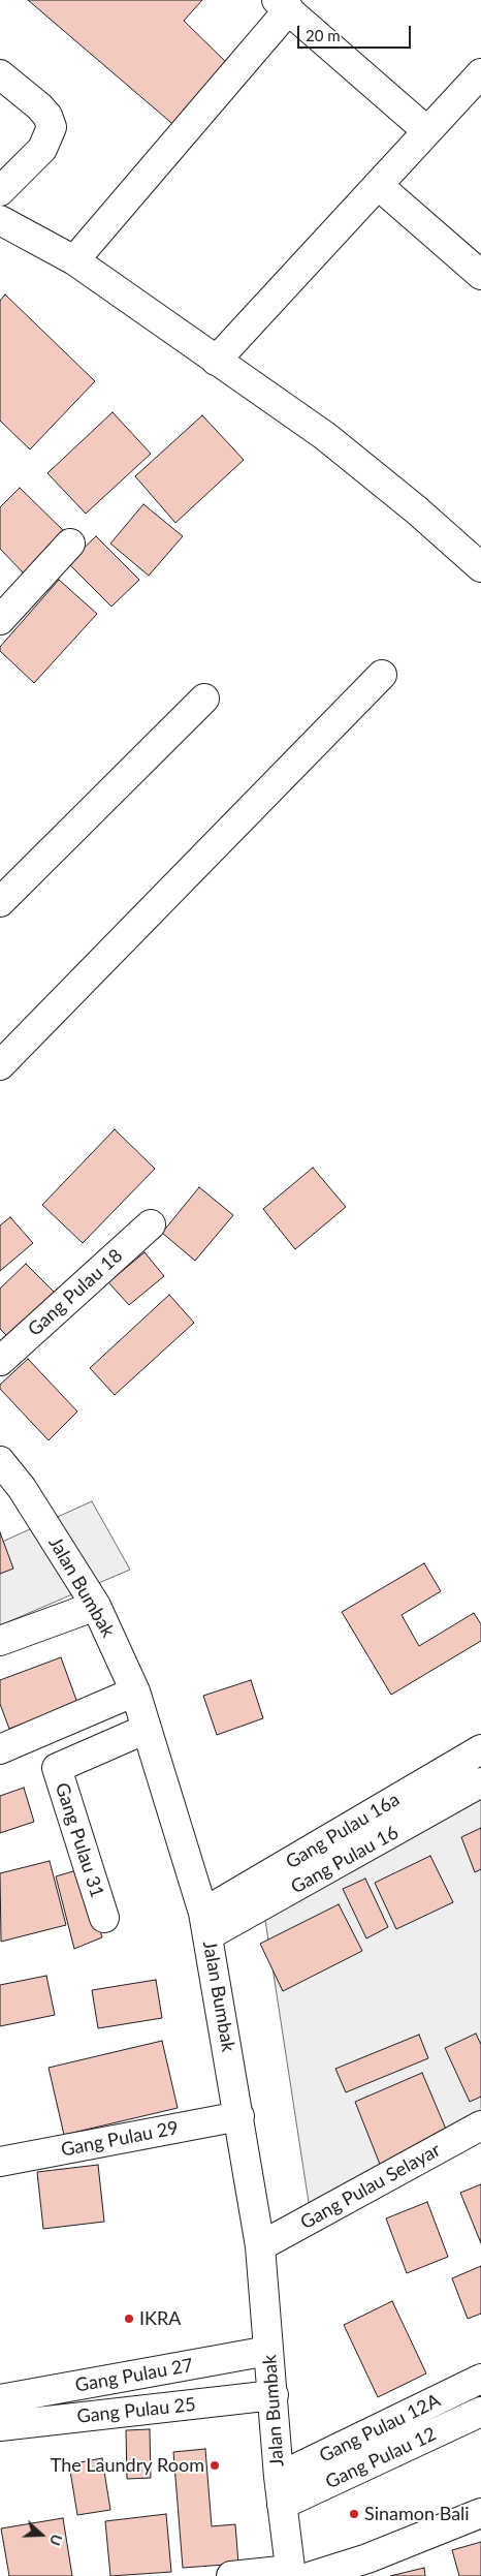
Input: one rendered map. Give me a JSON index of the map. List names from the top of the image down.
{
  "streets": {
    "street": [
      "Gang Pulau 18",
      "Jalan Bumbak",
      "Gang Pulau 16a",
      "Gang Pulau 31",
      "Gang Pulau 16",
      "Gang Pulau 29",
      "Gang Pulau Selayar",
      "Gang Pulau 27",
      "Gang Pulau 25",
      "Gang Pulau 12A",
      "Gang Pulau 12"
    ]
  },
  "crossings": [
    ["Jalan Bumbak", "Gang Pulau 16a"],
    ["Jalan Bumbak", "Gang Pulau 31"],
    ["Jalan Bumbak", "Gang Pulau 16"],
    ["Jalan Bumbak", "Gang Pulau 29"],
    ["Jalan Bumbak", "Gang Pulau Selayar"],
    ["Jalan Bumbak", "Gang Pulau 27"],
    ["Jalan Bumbak", "Gang Pulau 25"],
    ["Jalan Bumbak", "Gang Pulau 12A"],
    ["Jalan Bumbak", "Gang Pulau 12"],
    ["Gang Pulau 16a", "Gang Pulau 16"],
    ["Gang Pulau 12A", "Gang Pulau 12"]
  ],
  "places": ["IKRA", "The Laundry Room", "Sinamon Bali"],
  "scale_bar": "20 m",
  "north": "right"
}
